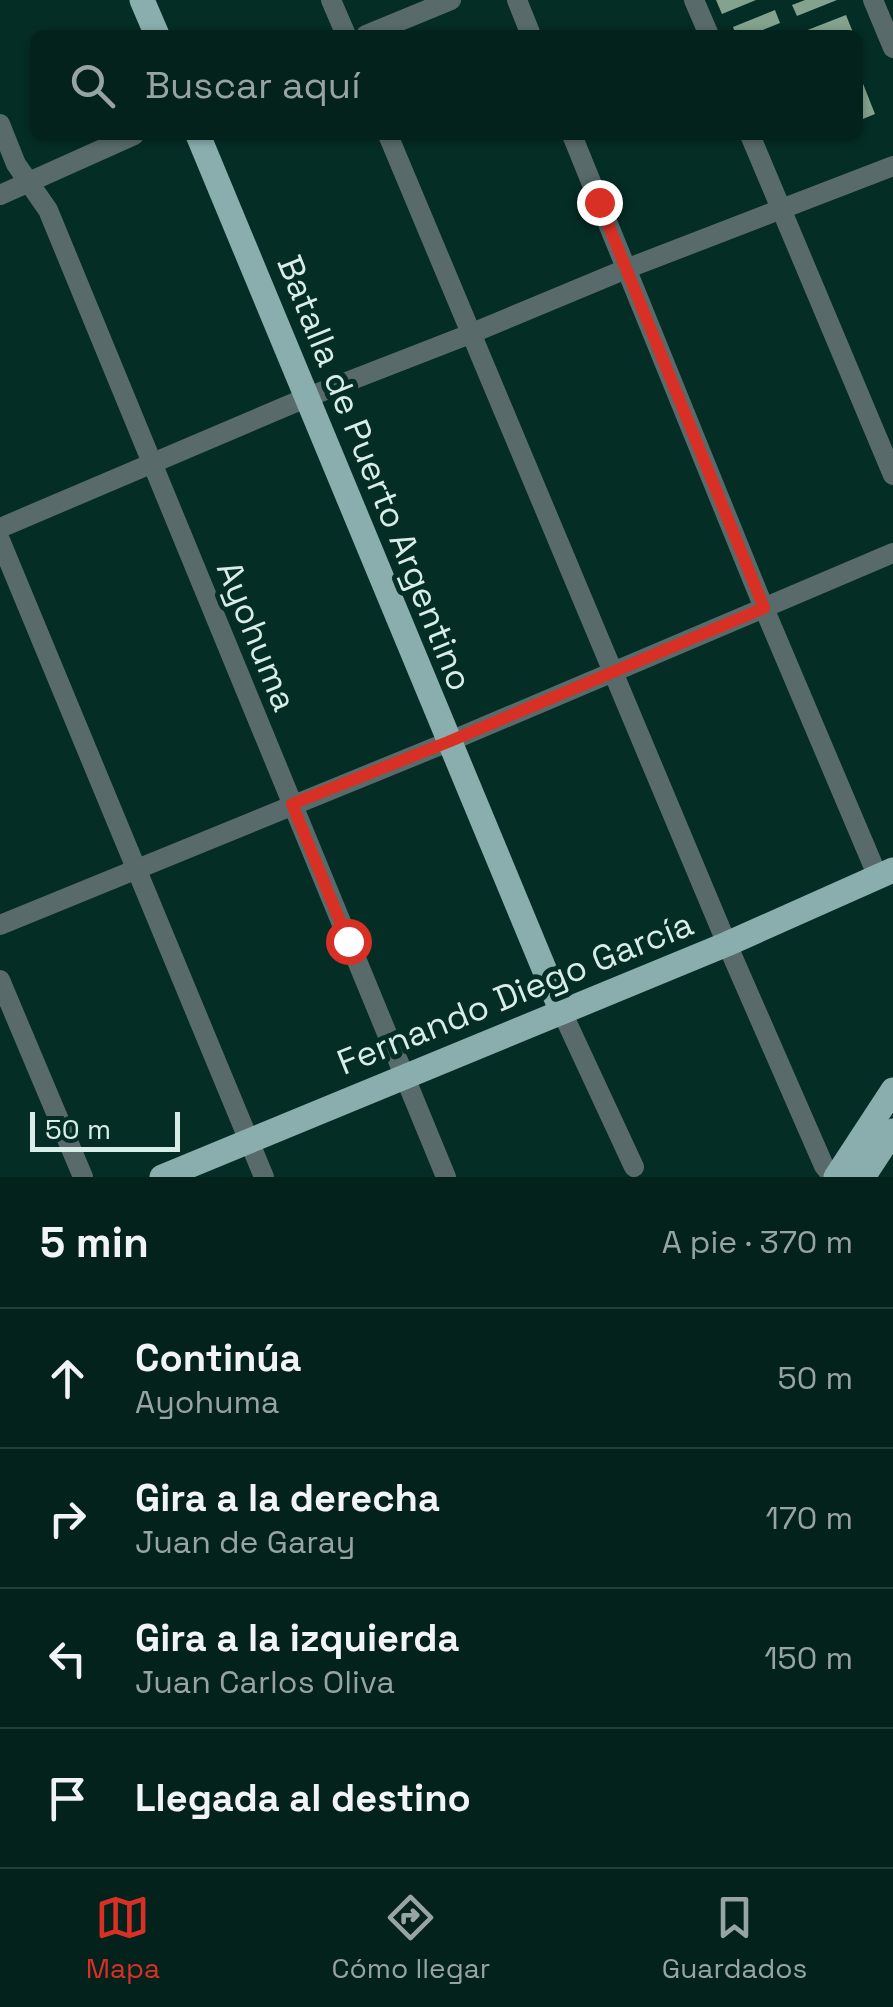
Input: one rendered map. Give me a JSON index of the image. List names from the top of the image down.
{
  "streets": {
    "main road": ["Batalla de Puerto Argentino", "Fernando Diego García"],
    "street": ["Ayohuma"]
  },
  "crossings": [
    ["Batalla de Puerto Argentino", "Fernando Diego García"],
    ["Ayohuma", "Fernando Diego García"]
  ],
  "scale_bar": "50 m",
  "page": {
    "search": "Buscar aquí",
    "scale": "50 m",
    "heading": ["5 min", "A pie · 370 m"],
    "list": [
      ["Continúa", "Ayohuma", "50 m"],
      ["Gira a la derecha", "Juan de Garay", "170 m"],
      ["Gira a la izquierda", "Juan Carlos Oliva", "150 m"],
      "Llegada al destino"
    ],
    "nav": ["Mapa", "Cómo llegar", "Guardados"]
  }
}
